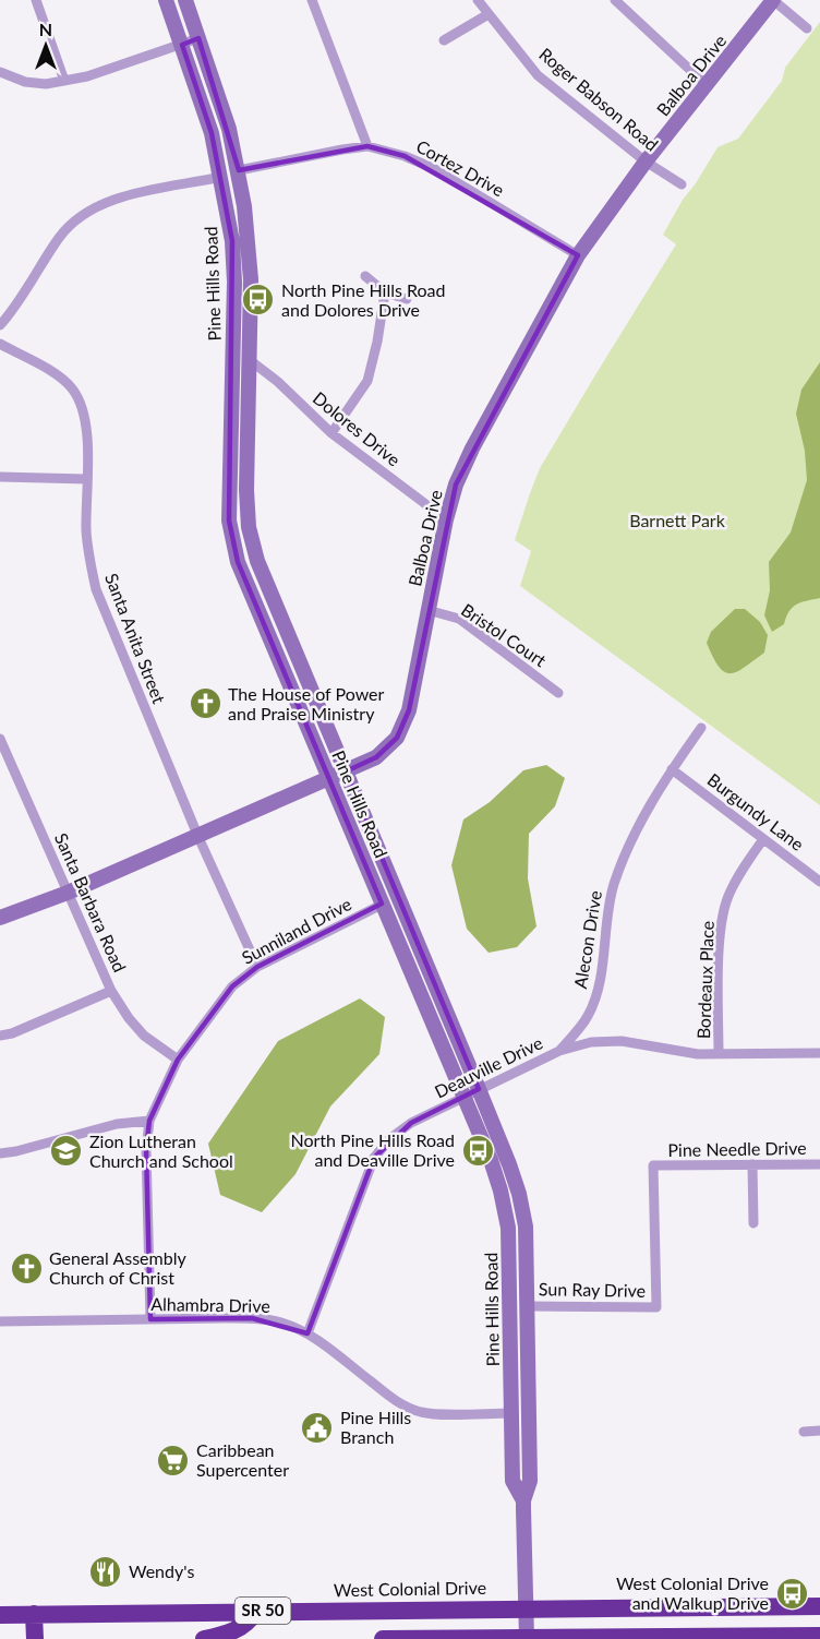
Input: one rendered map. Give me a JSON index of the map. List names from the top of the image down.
{
  "streets": {
    "highway": ["West Colonial Drive", "SR 50"],
    "main road": ["Balboa Drive", "Pine Hills Road"],
    "street": [
      "Roger Babson Road",
      "Cortez Drive",
      "Dolores Drive",
      "Bristol Court",
      "Santa Anita Street",
      "Burgundy Lane",
      "Santa Barbara Road",
      "Sunniland Drive",
      "Alecon Drive",
      "Bordeaux Place",
      "Deauville Drive",
      "Pine Needle Drive",
      "Sun Ray Drive",
      "Alhambra Drive"
    ]
  },
  "crossings": [
    ["Balboa Drive", "Roger Babson Road"],
    ["Balboa Drive", "Cortez Drive"],
    ["Balboa Drive", "Pine Hills Road"],
    ["Balboa Drive", "Dolores Drive"],
    ["Balboa Drive", "Bristol Court"],
    ["Balboa Drive", "Santa Anita Street"],
    ["Balboa Drive", "Santa Barbara Road"],
    ["Cortez Drive", "Pine Hills Road"],
    ["Pine Hills Road", "Dolores Drive"],
    ["Pine Hills Road", "Sunniland Drive"],
    ["Pine Hills Road", "Deauville Drive"],
    ["Pine Hills Road", "Sun Ray Drive"],
    ["Pine Hills Road", "Alhambra Drive"],
    ["Pine Hills Road", "West Colonial Drive"],
    ["Santa Anita Street", "Sunniland Drive"],
    ["Burgundy Lane", "Alecon Drive"],
    ["Burgundy Lane", "Bordeaux Place"],
    ["Santa Barbara Road", "Sunniland Drive"],
    ["Sunniland Drive", "Alhambra Drive"],
    ["Alecon Drive", "Deauville Drive"],
    ["Bordeaux Place", "Deauville Drive"],
    ["Deauville Drive", "Alhambra Drive"],
    ["Pine Needle Drive", "Sun Ray Drive"]
  ],
  "parks": ["Barnett Park"],
  "places": {
    "bus stop": ["North Pine Hills Road and Dolores Drive", "North Pine Hills Road and Deaville Drive", "West Colonial Drive and Walkup Drive"],
    "church": ["The House of Power and Praise Ministry", "General Assembly Church of Christ"],
    "school or university": ["Zion Lutheran Church and School"],
    "public building": ["Pine Hills Branch"],
    "supermarket": ["Caribbean Supercenter"],
    "restaurant": ["Wendy's"]
  },
  "north": "top"
}
